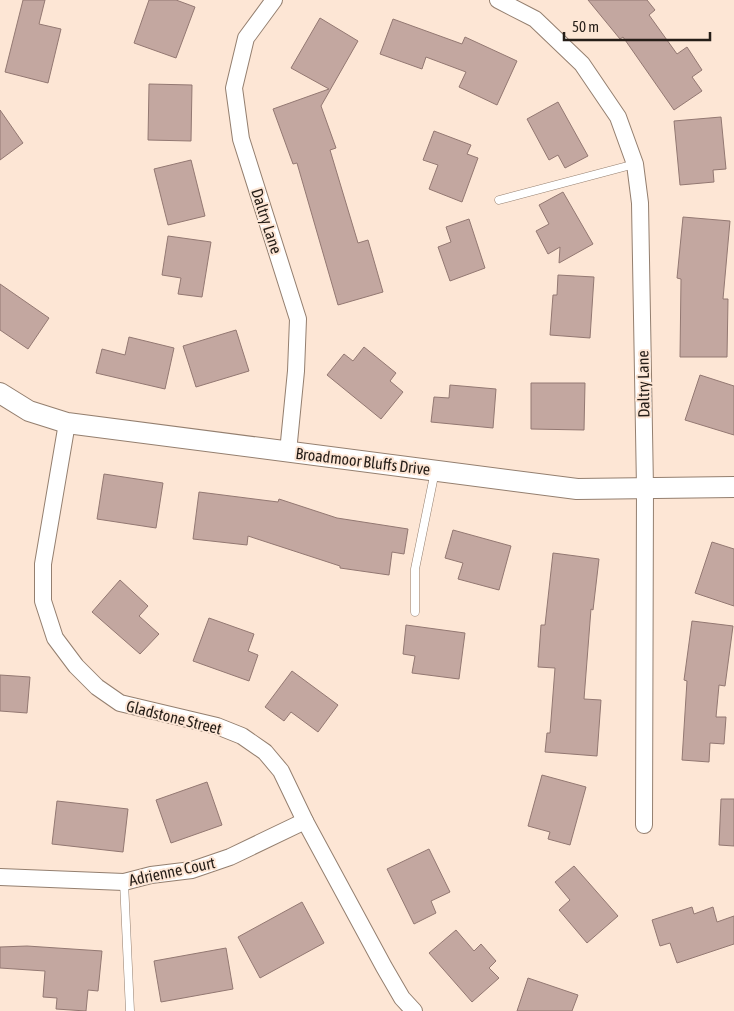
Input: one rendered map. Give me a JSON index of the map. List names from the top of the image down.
{
  "streets": {
    "street": [
      "Daltry Lane",
      "Broadmoor Bluffs Drive",
      "Gladstone Street",
      "Adrienne Court"
    ]
  },
  "crossings": [
    ["Daltry Lane", "Broadmoor Bluffs Drive"],
    ["Broadmoor Bluffs Drive", "Gladstone Street"],
    ["Gladstone Street", "Adrienne Court"]
  ],
  "scale_bar": "50 m"
}
